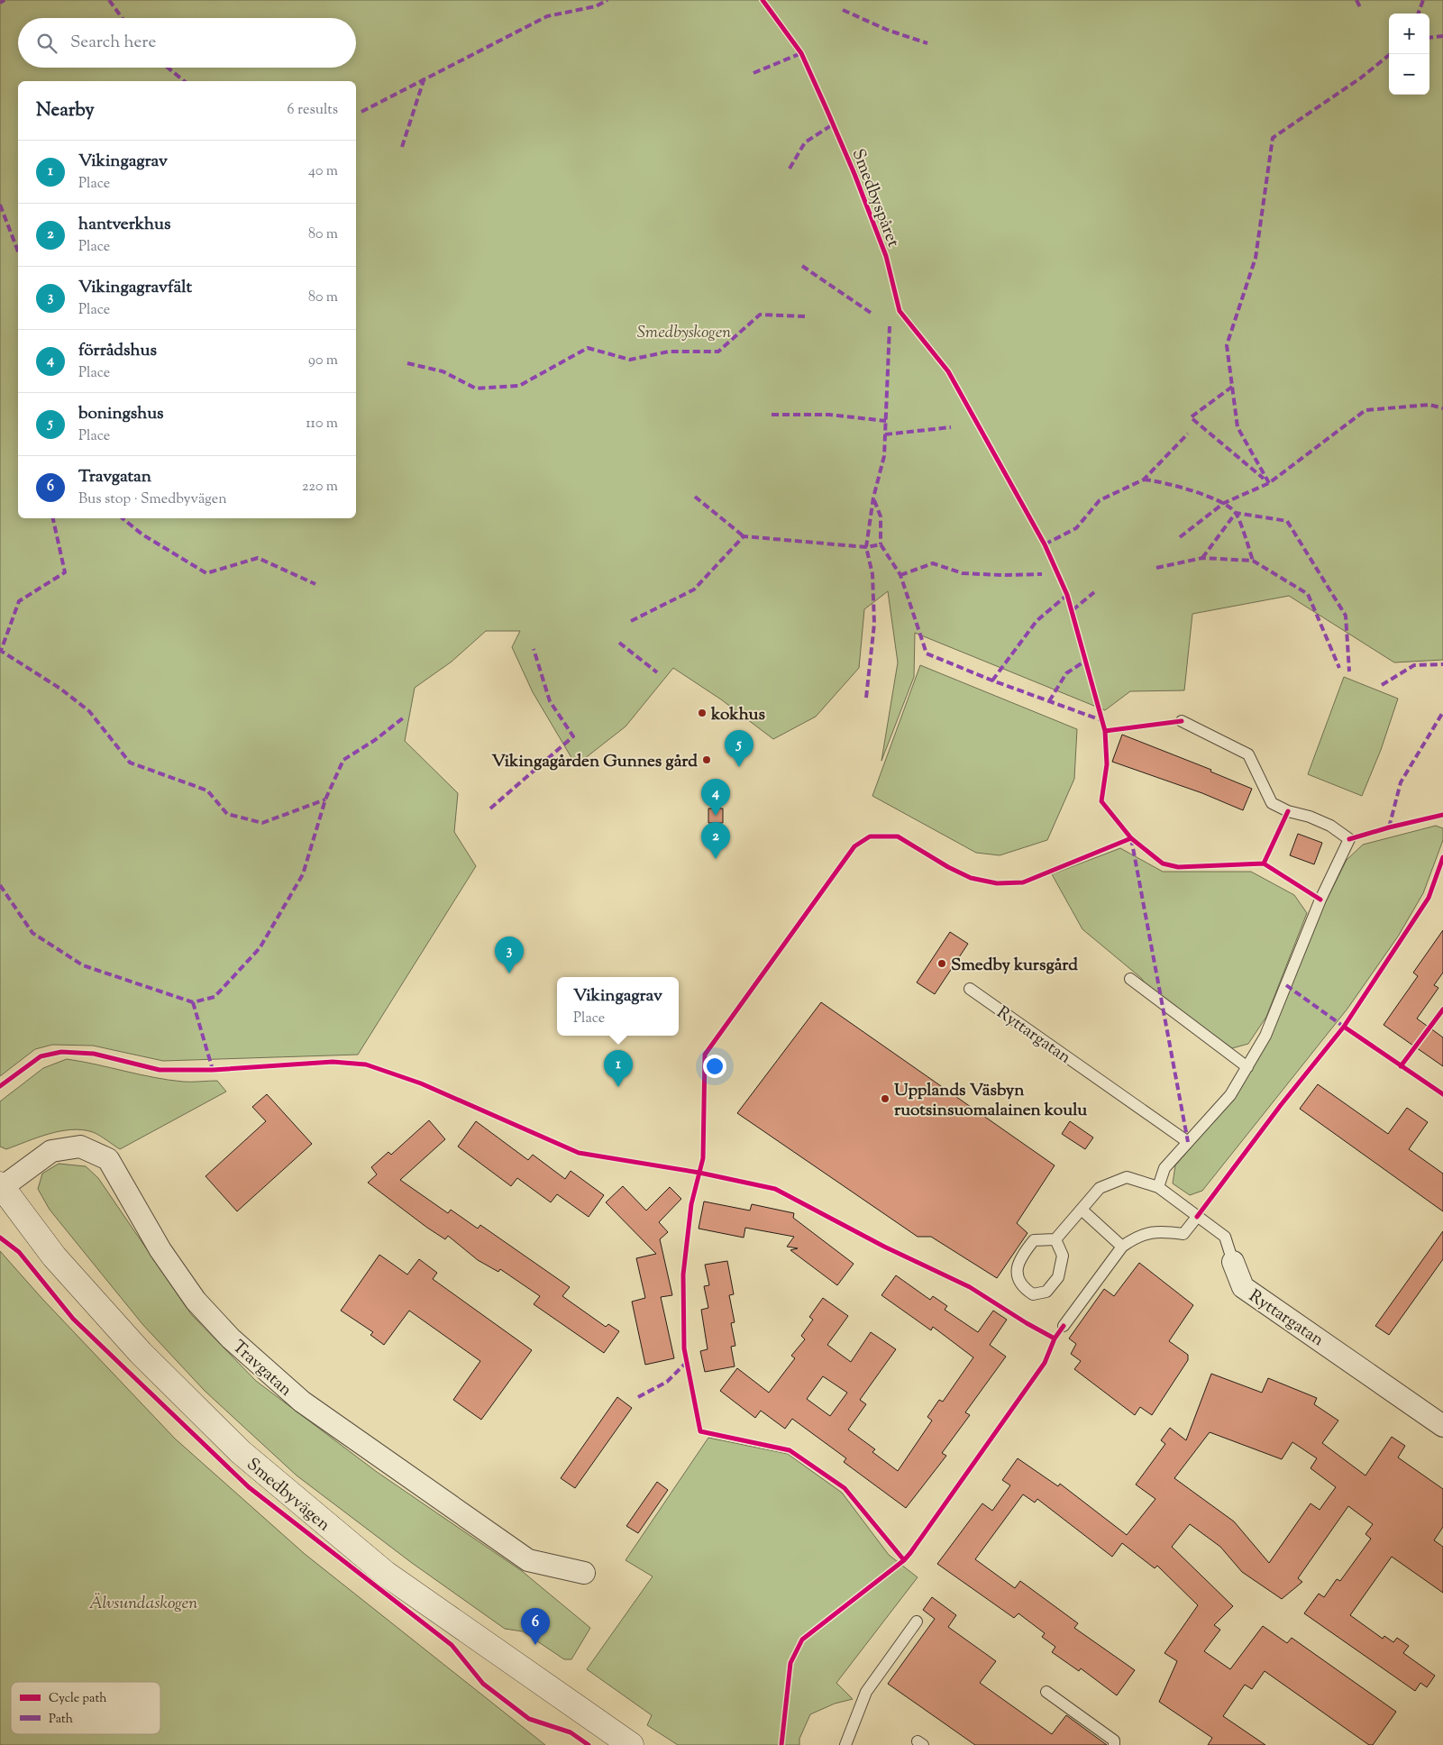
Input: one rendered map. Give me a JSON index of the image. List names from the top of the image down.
{
  "streets": {
    "street": ["Ryttargatan", "Travgatan", "Smedbyvägen"],
    "cycle path": ["Smedbyspåret"]
  },
  "crossings": [
    ["Travgatan", "Smedbyvägen"]
  ],
  "parks": ["Smedbyskogen", "Älvsundaskogen"],
  "places": [
    "kokhus",
    "Vikingagården Gunnes gård",
    "Smedby kursgård",
    "Upplands Väsbyn ruotsinsuomalainen koulu"
  ],
  "legend": ["Cycle path", "Path"],
  "page": {
    "map_buttons": ["+", "−"],
    "search": "Search here",
    "heading": ["Nearby", "6 results"],
    "list": [
      {
        "mark": "1",
        "name": "Vikingagrav",
        "note": "Place",
        "value": "40 m"
      },
      {
        "mark": "2",
        "name": "hantverkhus",
        "note": "Place",
        "value": "80 m"
      },
      {
        "mark": "3",
        "name": "Vikingagravfält",
        "note": "Place",
        "value": "80 m"
      },
      {
        "mark": "4",
        "name": "förrådshus",
        "note": "Place",
        "value": "90 m"
      },
      {
        "mark": "5",
        "name": "boningshus",
        "note": "Place",
        "value": "110 m"
      },
      {
        "mark": "6",
        "name": "Travgatan",
        "note": "Bus stop · Smedbyvägen",
        "value": "220 m"
      }
    ],
    "pins": [
      "5",
      "4",
      "2",
      "3",
      "1",
      "6"
    ],
    "popup": ["Vikingagrav", "Place"]
  }
}
